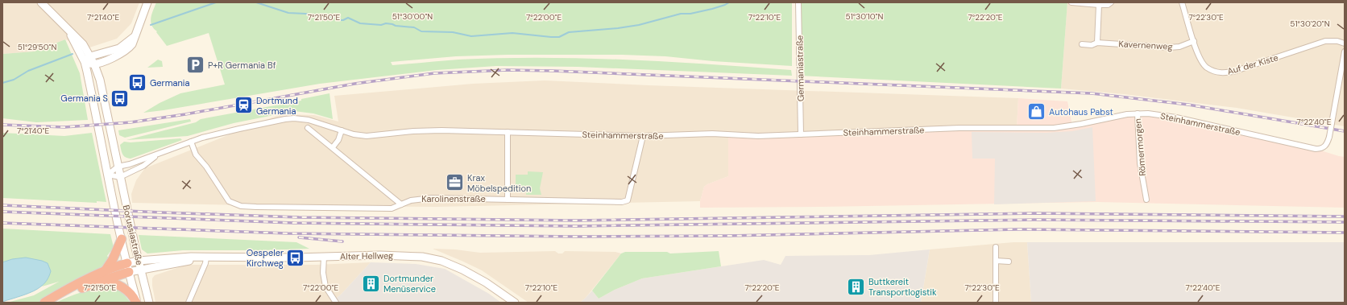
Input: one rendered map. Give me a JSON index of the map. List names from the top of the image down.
{
  "streets": {
    "street": [
      "Kavernenweg",
      "Auf der Kiste",
      "Germaniastraße",
      "Steinhammerstraße",
      "Römermorgen",
      "Karolinenstraße",
      "Borussiastraße",
      "Alter Hellweg"
    ]
  },
  "crossings": [
    ["Kavernenweg", "Auf der Kiste"],
    ["Germaniastraße", "Steinhammerstraße"],
    ["Steinhammerstraße", "Römermorgen"],
    ["Steinhammerstraße", "Karolinenstraße"],
    ["Steinhammerstraße", "Borussiastraße"],
    ["Borussiastraße", "Alter Hellweg"]
  ],
  "places": {
    "parking": ["P+R Germania Bf"],
    "bus stop": ["Germania", "Germania S", "Oespeler Kirchweg"],
    "station": ["Dortmund Germania"],
    "shop": ["Autohaus Pabst"],
    "office": ["Krax Möbelspedition"],
    "building": ["Dortmunder Menüservice", "Buttkereit Transportlogistik"]
  },
  "coordinates": [
    "51°30'10\"N",
    "51°30'00\"N",
    "7°21'40\"E",
    "7°21'50\"E",
    "7°22'00\"E",
    "7°22'10\"E",
    "7°22'20\"E",
    "7°22'30\"E",
    "51°30'20\"N",
    "51°29'50\"N",
    "7°22'40\"E"
  ]
}
